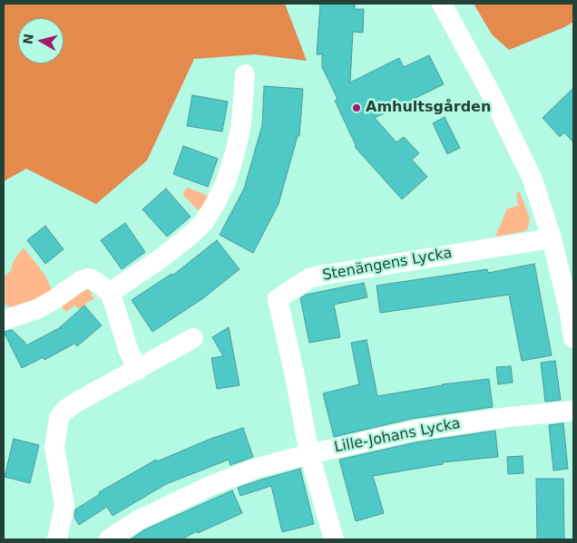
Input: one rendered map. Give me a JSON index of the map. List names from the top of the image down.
{
  "streets": {
    "street": ["Stenängens Lycka", "Lille-Johans Lycka"]
  },
  "crossings": [
    ["Stenängens Lycka", "Lille-Johans Lycka"]
  ],
  "places": ["Amhultsgården"],
  "north": "left"
}
